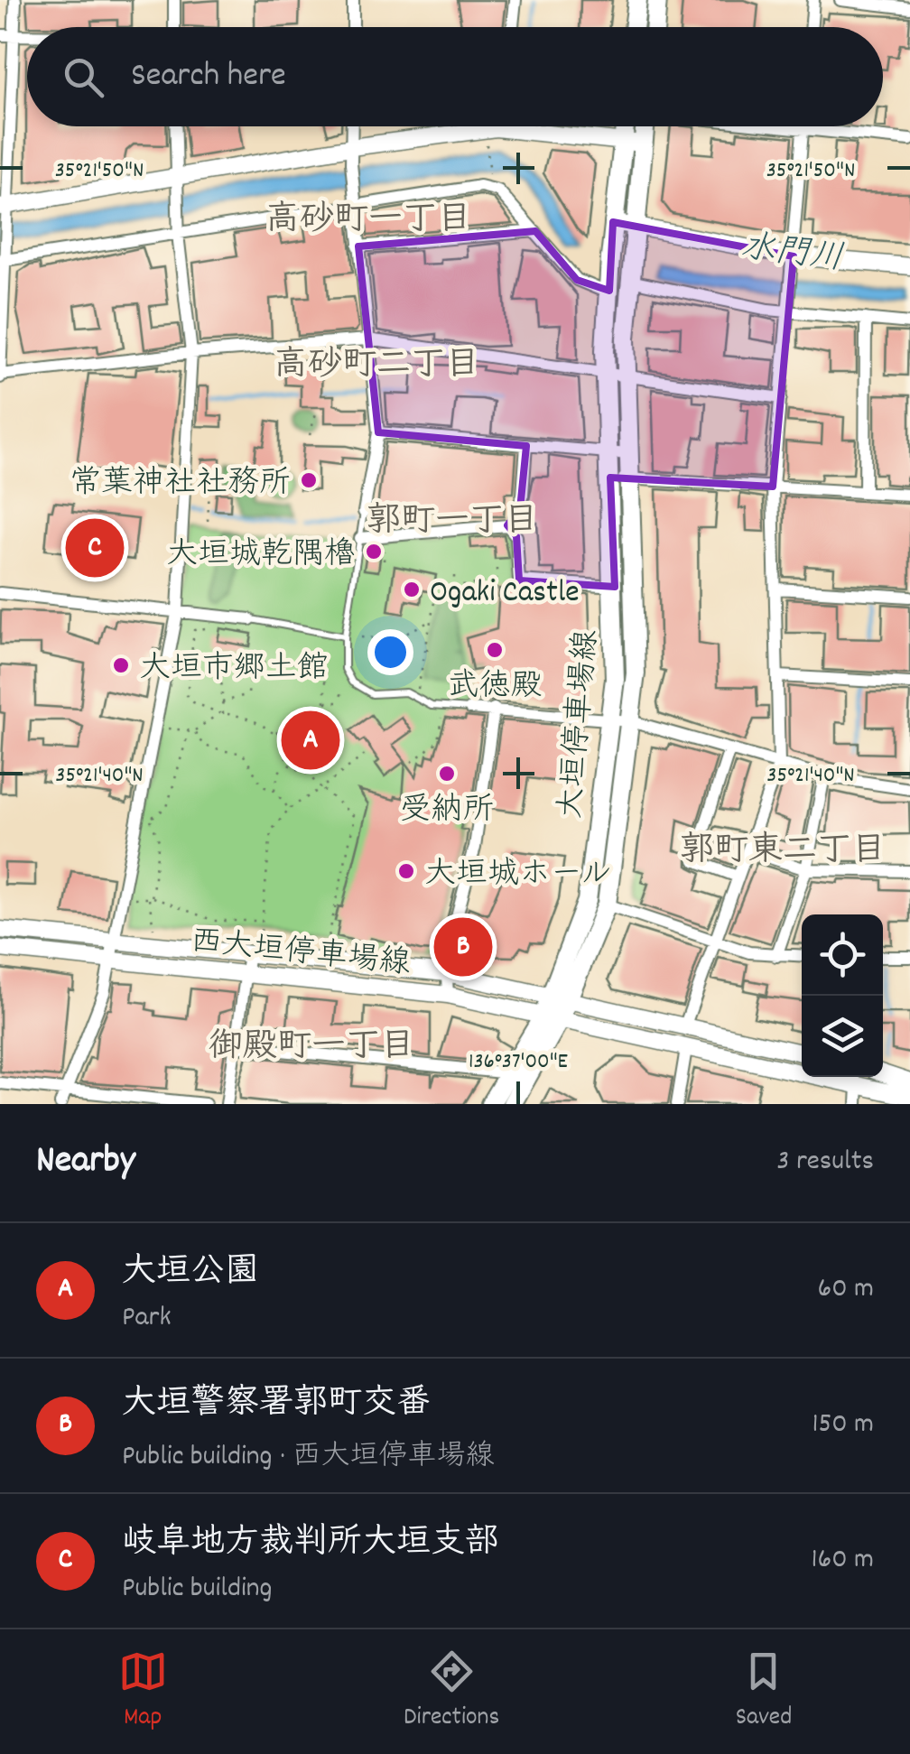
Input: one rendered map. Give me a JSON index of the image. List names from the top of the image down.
{
  "streets": {
    "main road": ["大垣停車場線", "西大垣停車場線"]
  },
  "crossings": [
    ["大垣停車場線", "西大垣停車場線"]
  ],
  "districts": [
    "高砂町一丁目",
    "高砂町二丁目",
    "郭町一丁目",
    "郭町東二丁目",
    "御殿町一丁目"
  ],
  "water": ["水門川"],
  "places": [
    "常葉神社社務所",
    "大垣城乾隅櫓",
    "Ogaki Castle",
    "武徳殿",
    "大垣市郷土館",
    "受納所",
    "大垣城ホール"
  ],
  "page": {
    "search": "Search here",
    "pins": ["C", "A", "B"],
    "heading": ["Nearby", "3 results"],
    "list": [
      {
        "mark": "A",
        "name": "大垣公園",
        "note": "Park",
        "value": "60 m"
      },
      {
        "mark": "B",
        "name": "大垣警察署郭町交番",
        "note": "Public building · 西大垣停車場線",
        "value": "150 m"
      },
      {
        "mark": "C",
        "name": "岐阜地方裁判所大垣支部",
        "note": "Public building",
        "value": "160 m"
      }
    ],
    "nav": ["Map", "Directions", "Saved"]
  },
  "coordinates": ["35°21'50\"N", "35°21'40\"N", "136°37'00\"E"]
}
